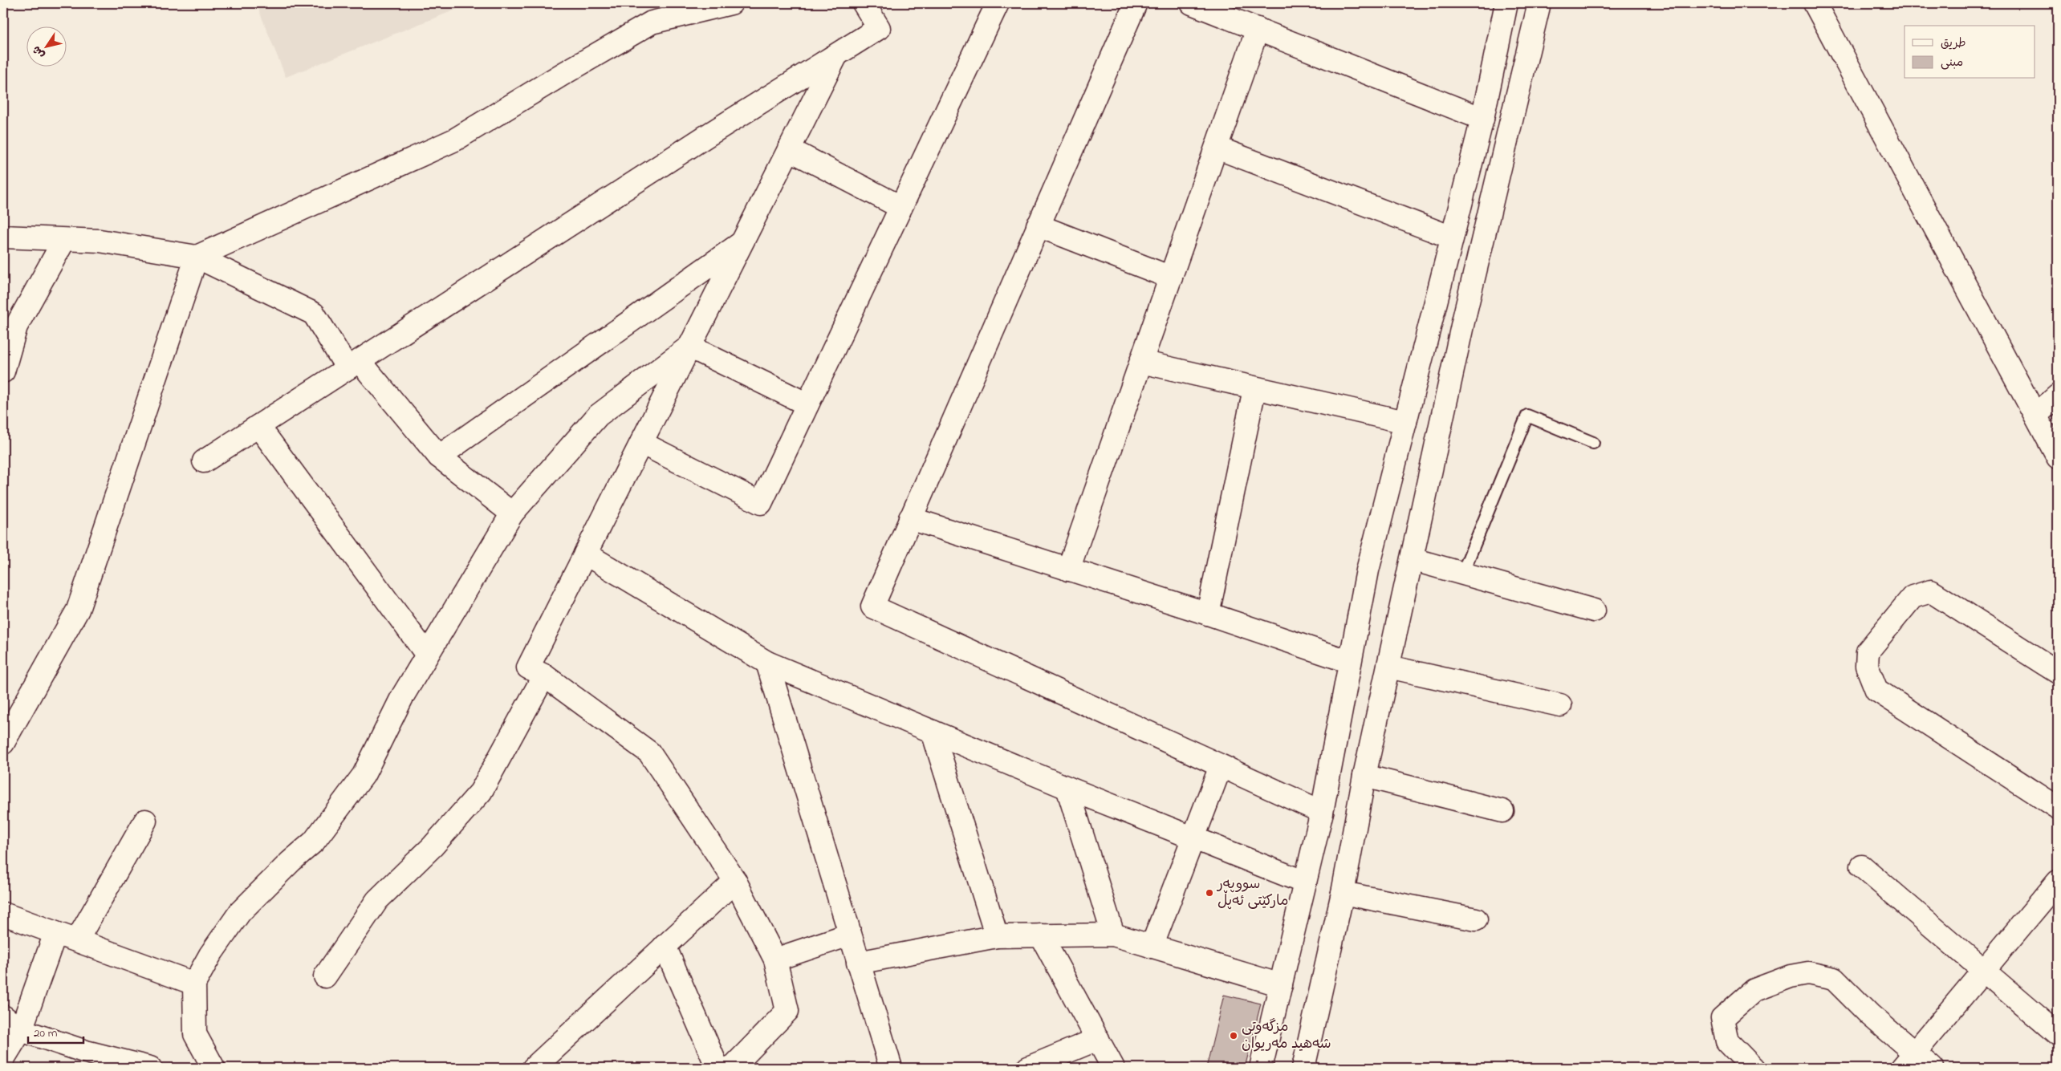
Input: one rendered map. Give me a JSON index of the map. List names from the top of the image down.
{
  "places": ["سووپەر مارکێتی ئەپڵ", "مزگەوتی شەھید مەریوان"],
  "legend": ["طريق", "مبنى"],
  "scale_bar": "20 m",
  "north": "bottom left"
}
